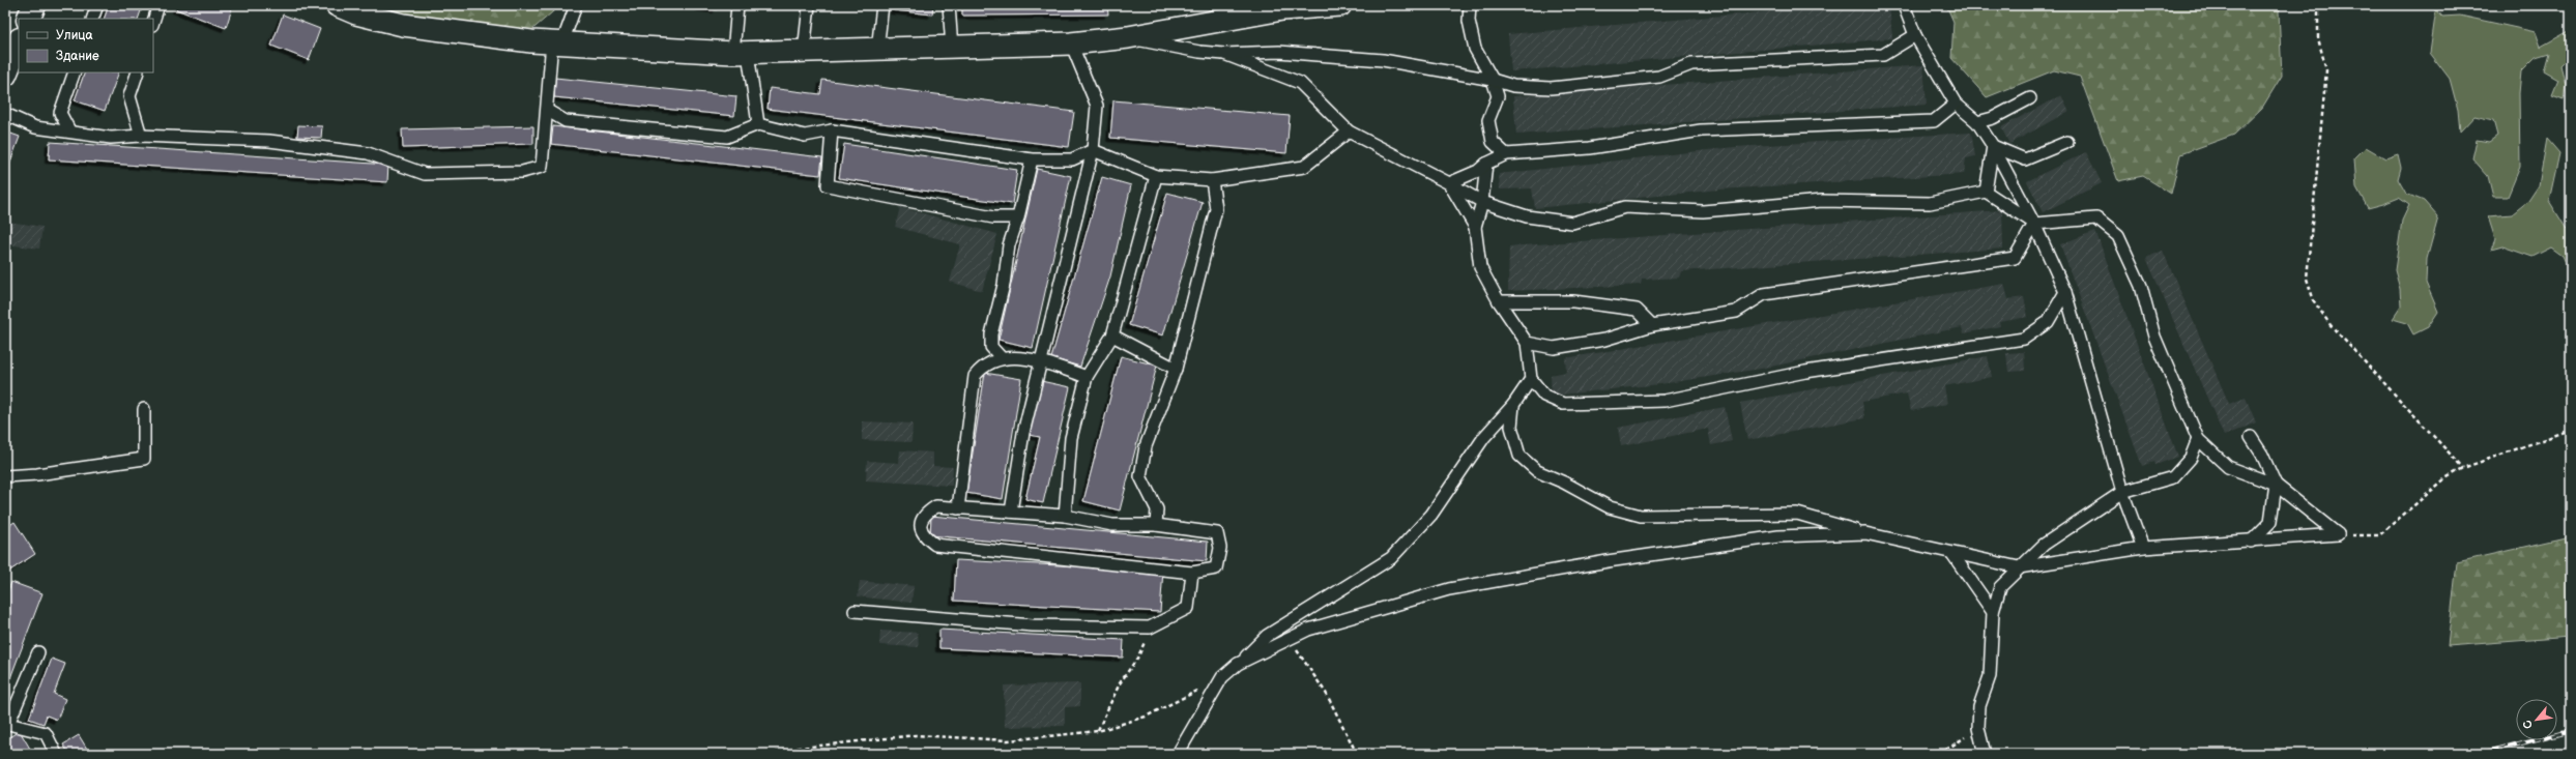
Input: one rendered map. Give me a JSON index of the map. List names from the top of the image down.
{
  "legend": ["Улица", "Здание"],
  "north": "bottom left"
}
